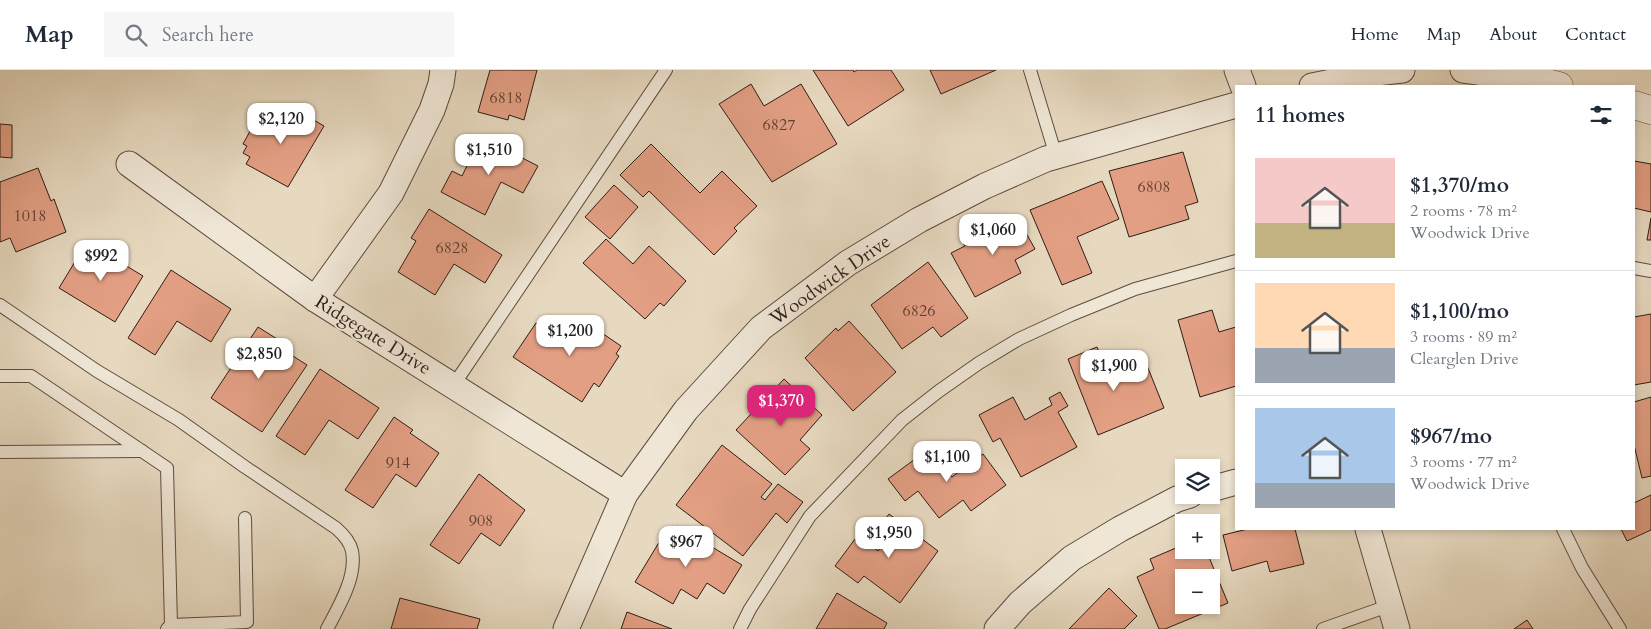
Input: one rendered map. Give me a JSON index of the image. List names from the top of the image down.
{
  "streets": {
    "street": ["Woodwick Drive", "Ridgegate Drive"]
  },
  "crossings": [
    ["Woodwick Drive", "Ridgegate Drive"]
  ],
  "house_numbers": [
    "6818",
    "6827",
    "6808",
    "1018",
    "6828",
    "6826",
    "914",
    "908"
  ],
  "page": {
    "header": "Map",
    "search": "Search here",
    "nav": [
      "Home",
      "Map",
      "About",
      "Contact"
    ],
    "heading": "11 homes",
    "price": [
      "$2,120",
      "$1,510",
      "$1,060",
      "$992",
      "$1,200",
      "$2,850",
      "$1,900",
      "$1,370",
      "$1,100",
      "$1,950",
      "$967"
    ],
    "list": [
      {
        "name": "$1,370/mo",
        "note": "2 rooms · 78 m² · Woodwick Drive"
      },
      {
        "name": "$1,100/mo",
        "note": "3 rooms · 89 m² · Clearglen Drive"
      },
      {
        "name": "$967/mo",
        "note": "3 rooms · 77 m² · Woodwick Drive"
      }
    ],
    "map_buttons": ["+", "−"]
  }
}
